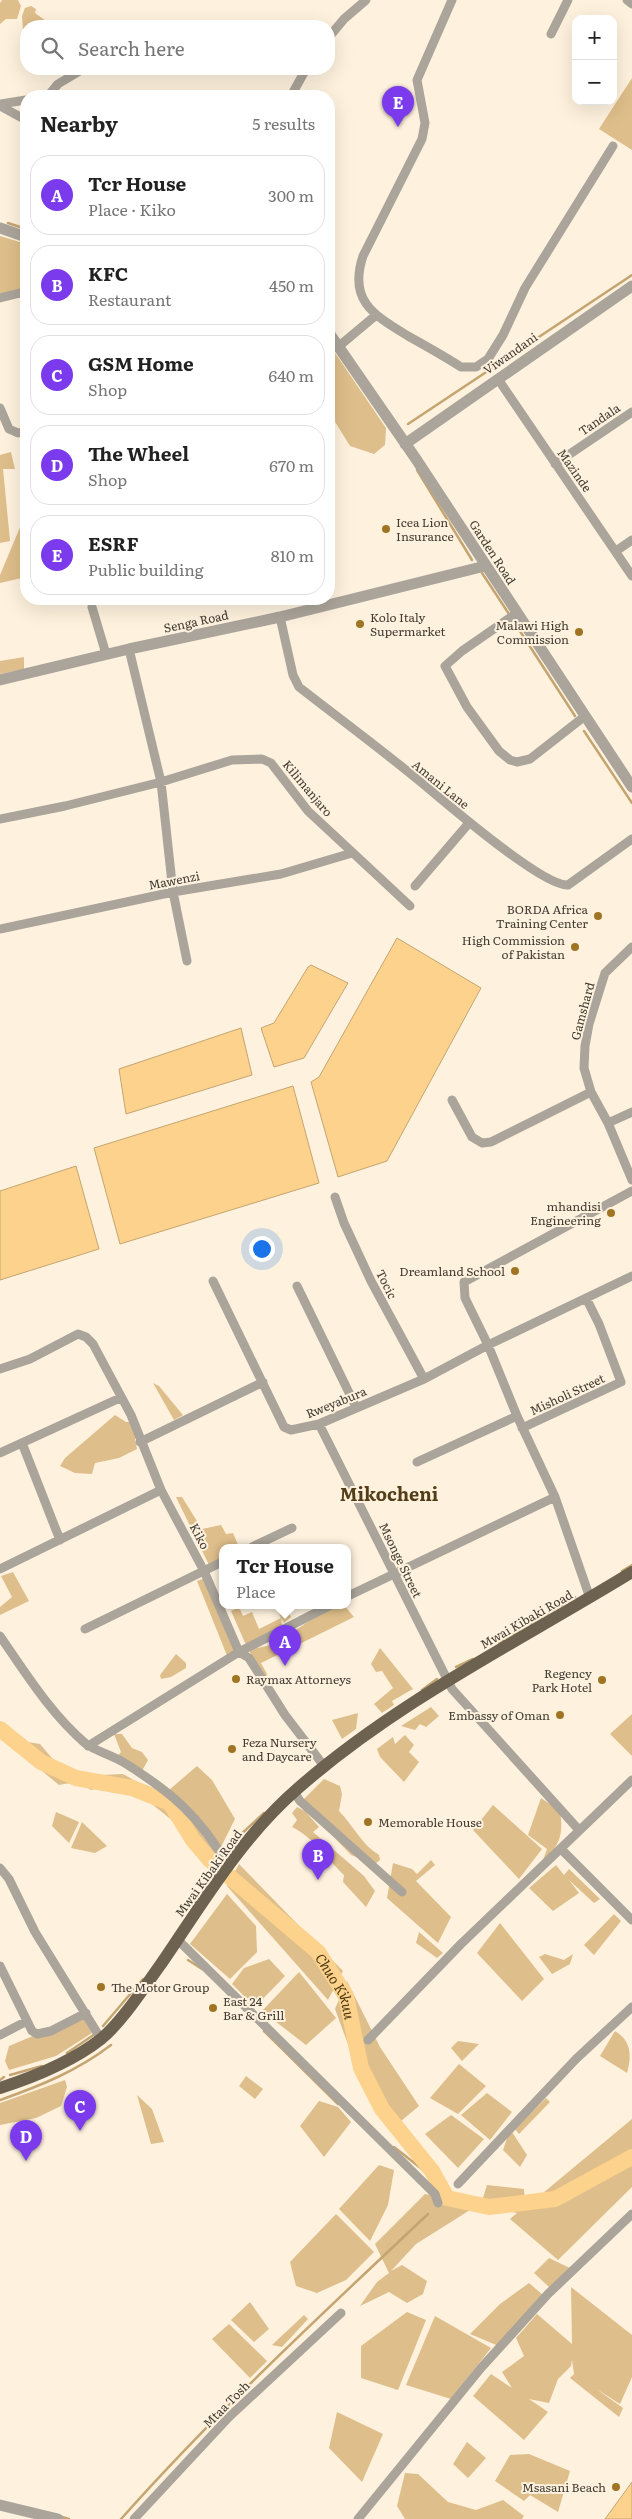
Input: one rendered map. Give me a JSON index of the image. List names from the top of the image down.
{
  "streets": {
    "main road": ["Mwai Kibaki Road"],
    "street": [
      "Viwandani",
      "Tandala",
      "Mazinde",
      "Garden Road",
      "Senga Road",
      "Amani Lane",
      "Kilimanjaro",
      "Mawenzi",
      "Gamshard",
      "Tocic",
      "Misholi Street",
      "Rweyabura",
      "Kiko",
      "Msonge Street",
      "Mtaa Tosh"
    ]
  },
  "crossings": [
    ["Viwandani", "Mazinde"],
    ["Viwandani", "Garden Road"],
    ["Tandala", "Mazinde"],
    ["Garden Road", "Senga Road"],
    ["Senga Road", "Amani Lane"],
    ["Kilimanjaro", "Mawenzi"],
    ["Tocic", "Rweyabura"],
    ["Misholi Street", "Rweyabura"],
    ["Rweyabura", "Msonge Street"],
    ["Kiko", "Mwai Kibaki Road"],
    ["Msonge Street", "Mwai Kibaki Road"]
  ],
  "districts": ["Mikocheni"],
  "water": ["Chuo Kikuu"],
  "places": [
    "Icea Lion Insurance",
    "Kolo Italy Supermarket",
    "Malawi High Commission",
    "BORDA Africa Training Center",
    "High Commission of Pakistan",
    "mhandisi Engineering",
    "Dreamland School",
    "Raymax Attorneys",
    "Regency Park Hotel",
    "Embassy of Oman",
    "Feza Nursery and Daycare",
    "Memorable House",
    "The Motor Group",
    "East 24 Bar & Grill",
    "Msasani Beach"
  ],
  "page": {
    "map_buttons": ["+", "−"],
    "search": "Search here",
    "pins": [
      "E",
      "A",
      "B",
      "C",
      "D"
    ],
    "heading": ["Nearby", "5 results"],
    "list": [
      {
        "mark": "A",
        "name": "Tcr House",
        "note": "Place · Kiko",
        "value": "300 m"
      },
      {
        "mark": "B",
        "name": "KFC",
        "note": "Restaurant",
        "value": "450 m"
      },
      {
        "mark": "C",
        "name": "GSM Home",
        "note": "Shop",
        "value": "640 m"
      },
      {
        "mark": "D",
        "name": "The Wheel",
        "note": "Shop",
        "value": "670 m"
      },
      {
        "mark": "E",
        "name": "ESRF",
        "note": "Public building",
        "value": "810 m"
      }
    ],
    "popup": ["Tcr House", "Place"]
  }
}
